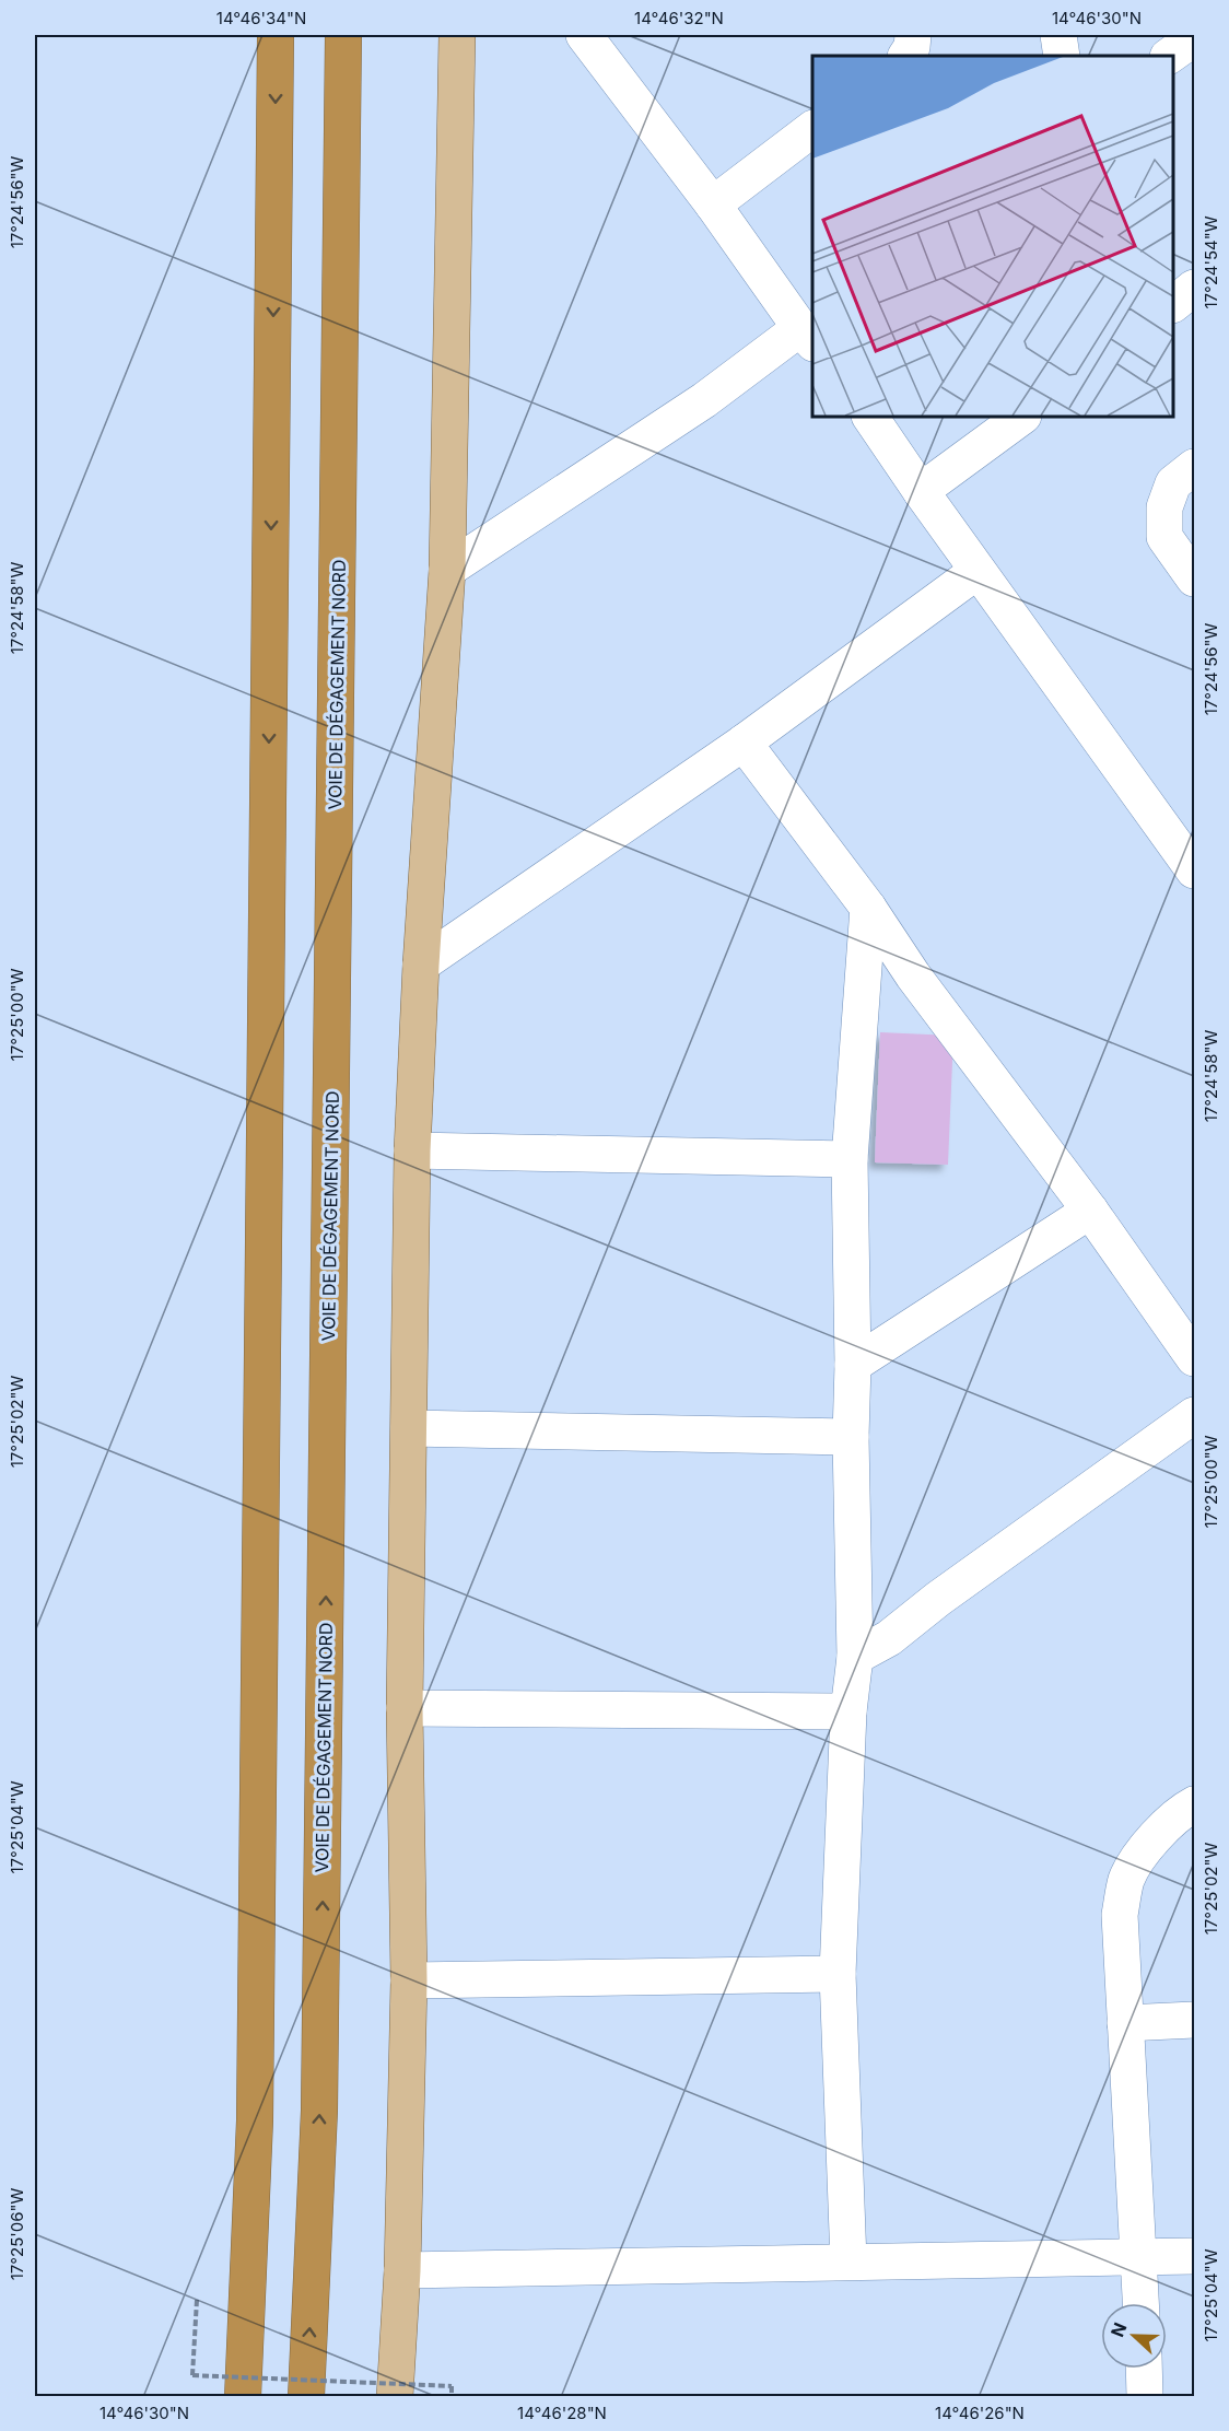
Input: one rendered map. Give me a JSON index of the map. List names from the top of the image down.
{
  "streets": {
    "highway": ["VOIE DE DÉGAGEMENT NORD"]
  },
  "north": "left",
  "coordinates": [
    "14°46'34\"N",
    "14°46'32\"N",
    "14°46'30\"N",
    "17°24'56\"W",
    "17°24'54\"W",
    "17°24'58\"W",
    "17°25'00\"W",
    "17°25'02\"W",
    "17°25'04\"W",
    "17°25'06\"W",
    "14°46'28\"N",
    "14°46'26\"N"
  ]
}
